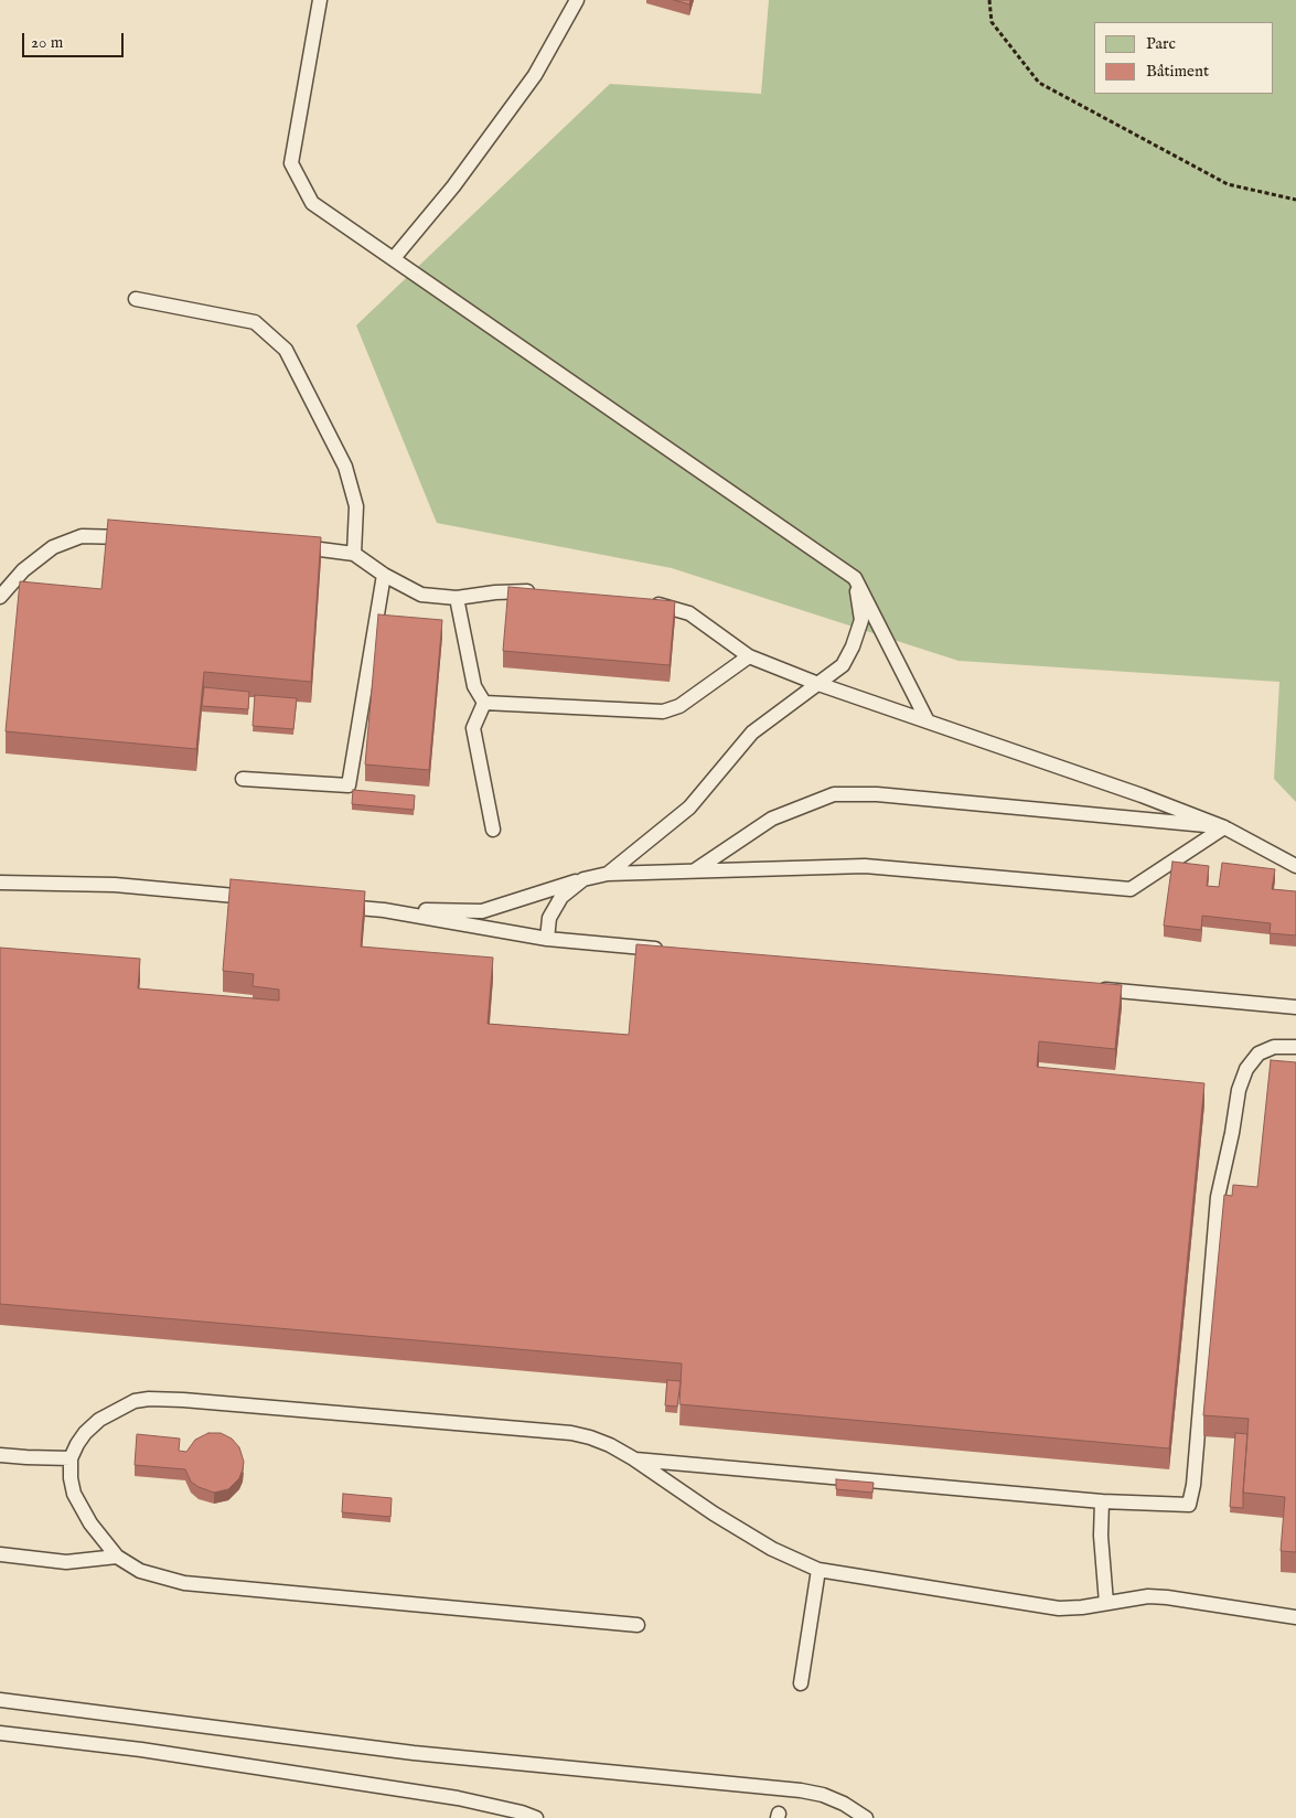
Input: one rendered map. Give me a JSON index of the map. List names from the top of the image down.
{
  "legend": ["Parc", "Bâtiment"],
  "scale_bar": "20 m"
}
